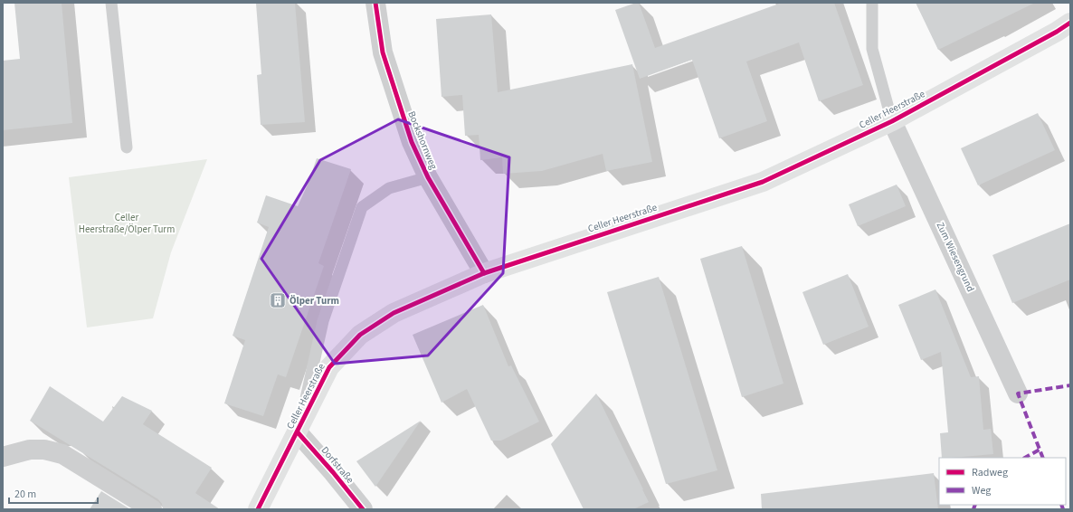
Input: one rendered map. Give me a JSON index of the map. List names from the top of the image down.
{
  "streets": {
    "main road": ["Celler Heerstraße"],
    "street": ["Bockshornweg", "Zum Wiesengrund", "Dorfstraße"]
  },
  "crossings": [
    ["Celler Heerstraße", "Bockshornweg"],
    ["Celler Heerstraße", "Zum Wiesengrund"],
    ["Celler Heerstraße", "Dorfstraße"]
  ],
  "parks": ["Celler Heerstraße/Ölper Turm"],
  "places": {
    "building": ["Ölper Turm"]
  },
  "legend": ["Radweg", "Weg"],
  "scale_bar": "20 m"
}
